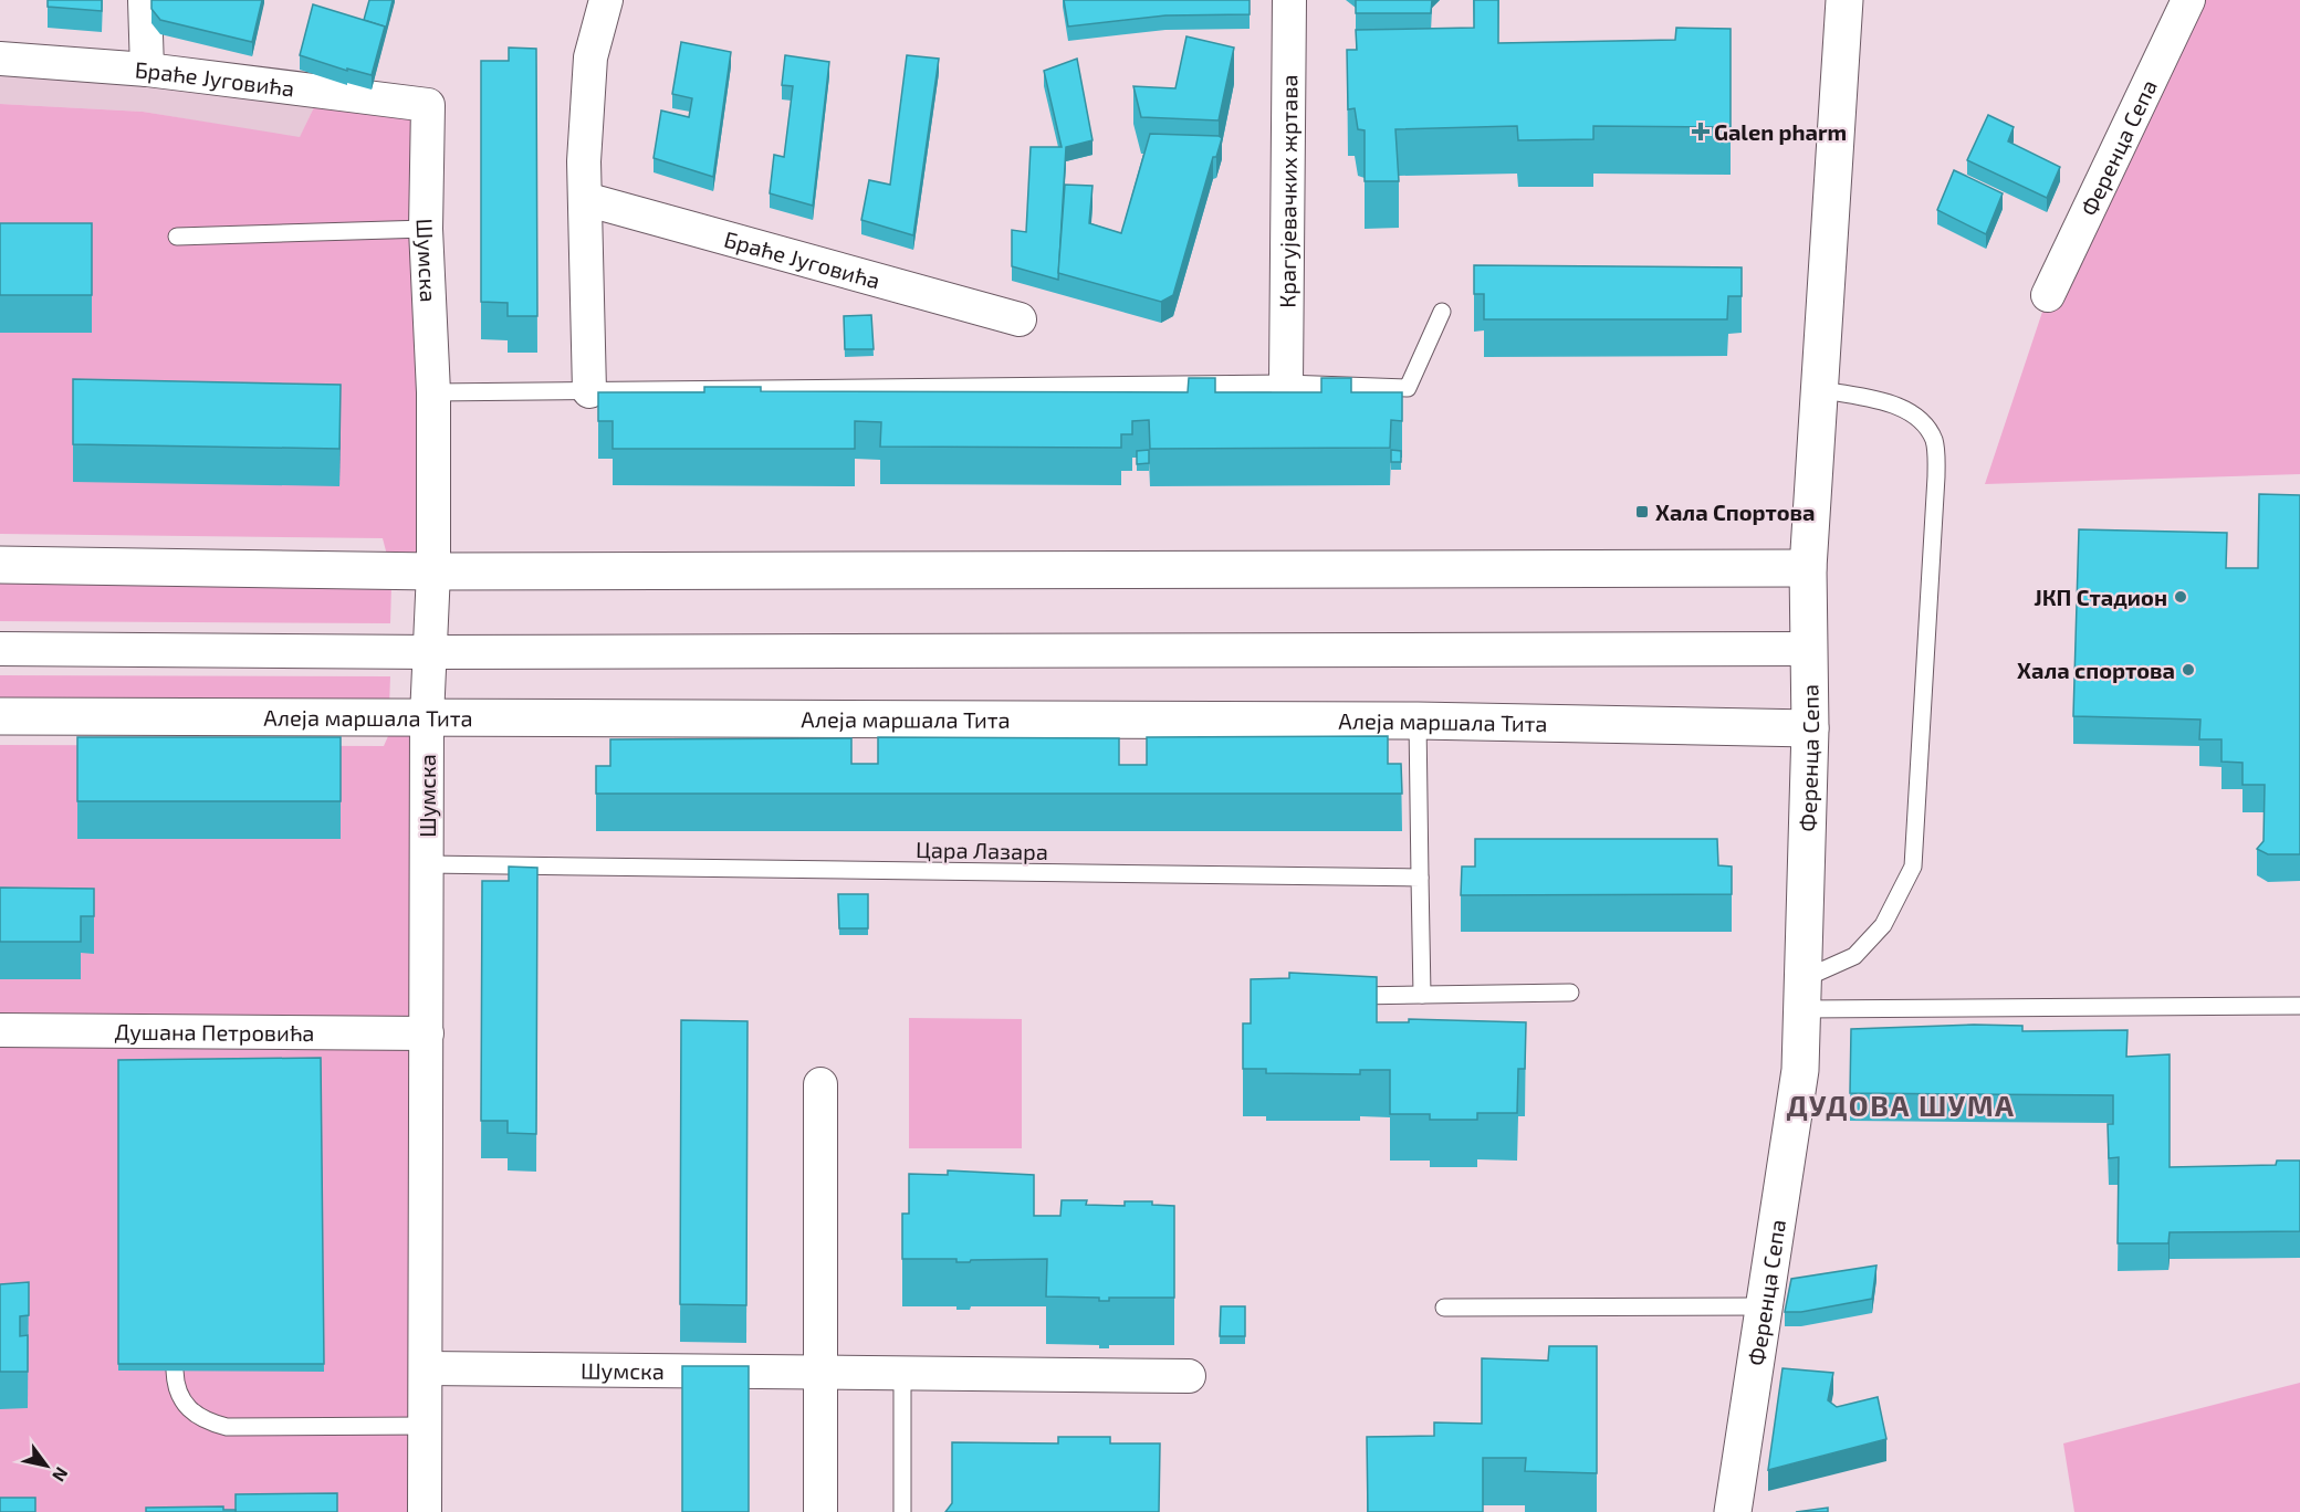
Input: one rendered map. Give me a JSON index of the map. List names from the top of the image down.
{
  "streets": {
    "street": [
      "Браће Југовића",
      "Ференца Сепа",
      "Крагујевачких жртава",
      "Шумска",
      "Алеја маршала Тита",
      "Душана Петровића"
    ],
    "lane": ["Цара Лазара"]
  },
  "crossings": [
    ["Браће Југовића", "Шумска"],
    ["Ференца Сепа", "Алеја маршала Тита"],
    ["Шумска", "Алеја маршала Тита"],
    ["Шумска", "Цара Лазара"],
    ["Шумска", "Душана Петровића"]
  ],
  "districts": ["ДУДОВА ШУМА"],
  "places": {
    "health": ["Galen pharm"],
    "transit": ["Хала Спортова"],
    "other": ["ЈКП Стадион", "Хала спортова"]
  },
  "north": "bottom right"
}
